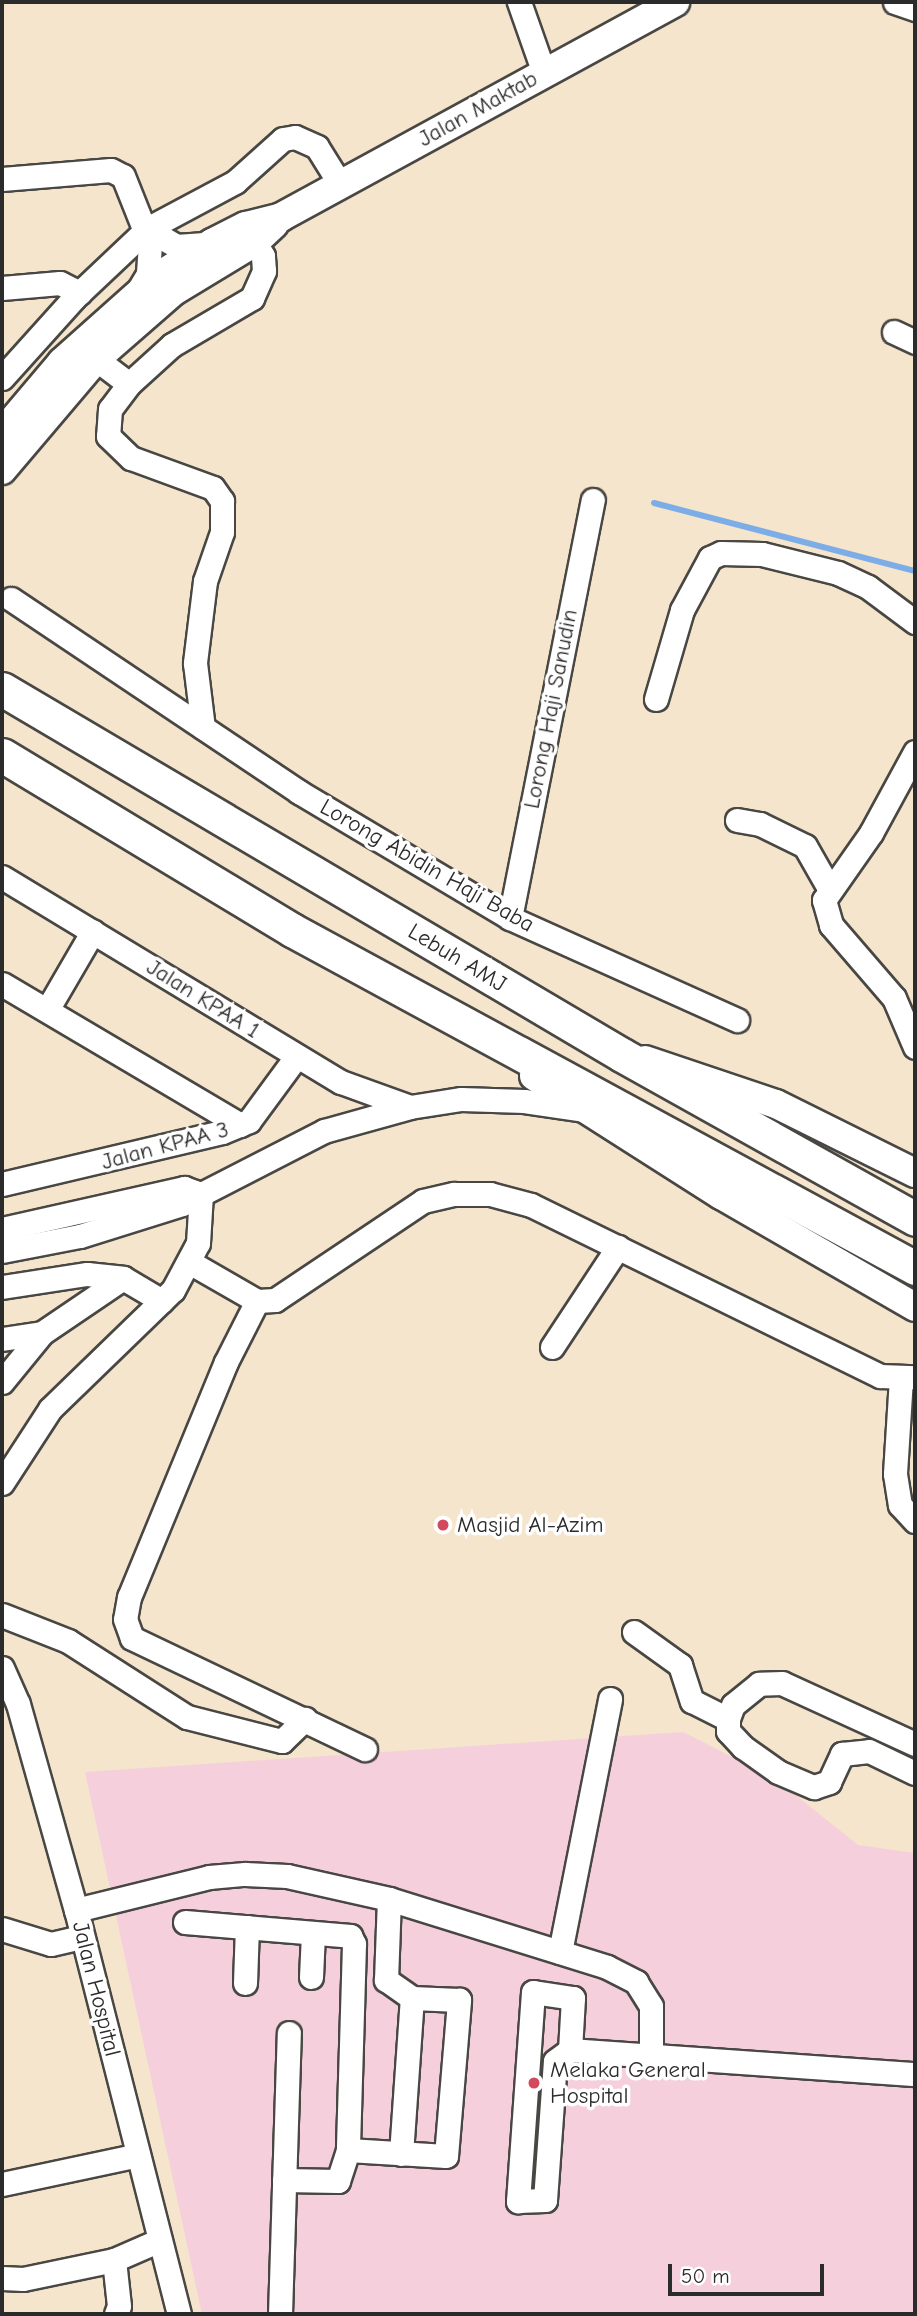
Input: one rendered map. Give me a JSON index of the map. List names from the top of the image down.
{
  "streets": {
    "highway": ["Lebuh AMJ"],
    "main road": ["Jalan Maktab"],
    "street": [
      "Lorong Haji Sanudin",
      "Lorong Abidin Haji Baba",
      "Jalan KPAA 1",
      "Jalan KPAA 3",
      "Jalan Hospital"
    ]
  },
  "crossings": [
    ["Lorong Haji Sanudin", "Lorong Abidin Haji Baba"],
    ["Jalan KPAA 1", "Jalan KPAA 3"]
  ],
  "places": ["Masjid Al-Azim", "Melaka General Hospital"],
  "scale_bar": "50 m"
}
